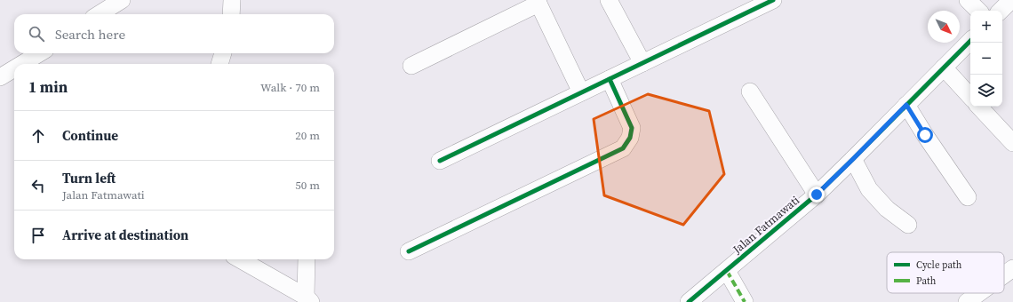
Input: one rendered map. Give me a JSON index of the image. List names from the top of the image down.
{
  "streets": {
    "street": ["Jalan Fatmawati"]
  },
  "legend": ["Cycle path", "Path"],
  "north": "bottom right",
  "page": {
    "map_buttons": ["+", "−"],
    "search": "Search here",
    "heading": ["1 min", "Walk · 70 m"],
    "list": [
      ["Continue", "20 m"],
      ["Turn left", "Jalan Fatmawati", "50 m"],
      "Arrive at destination"
    ]
  }
}
